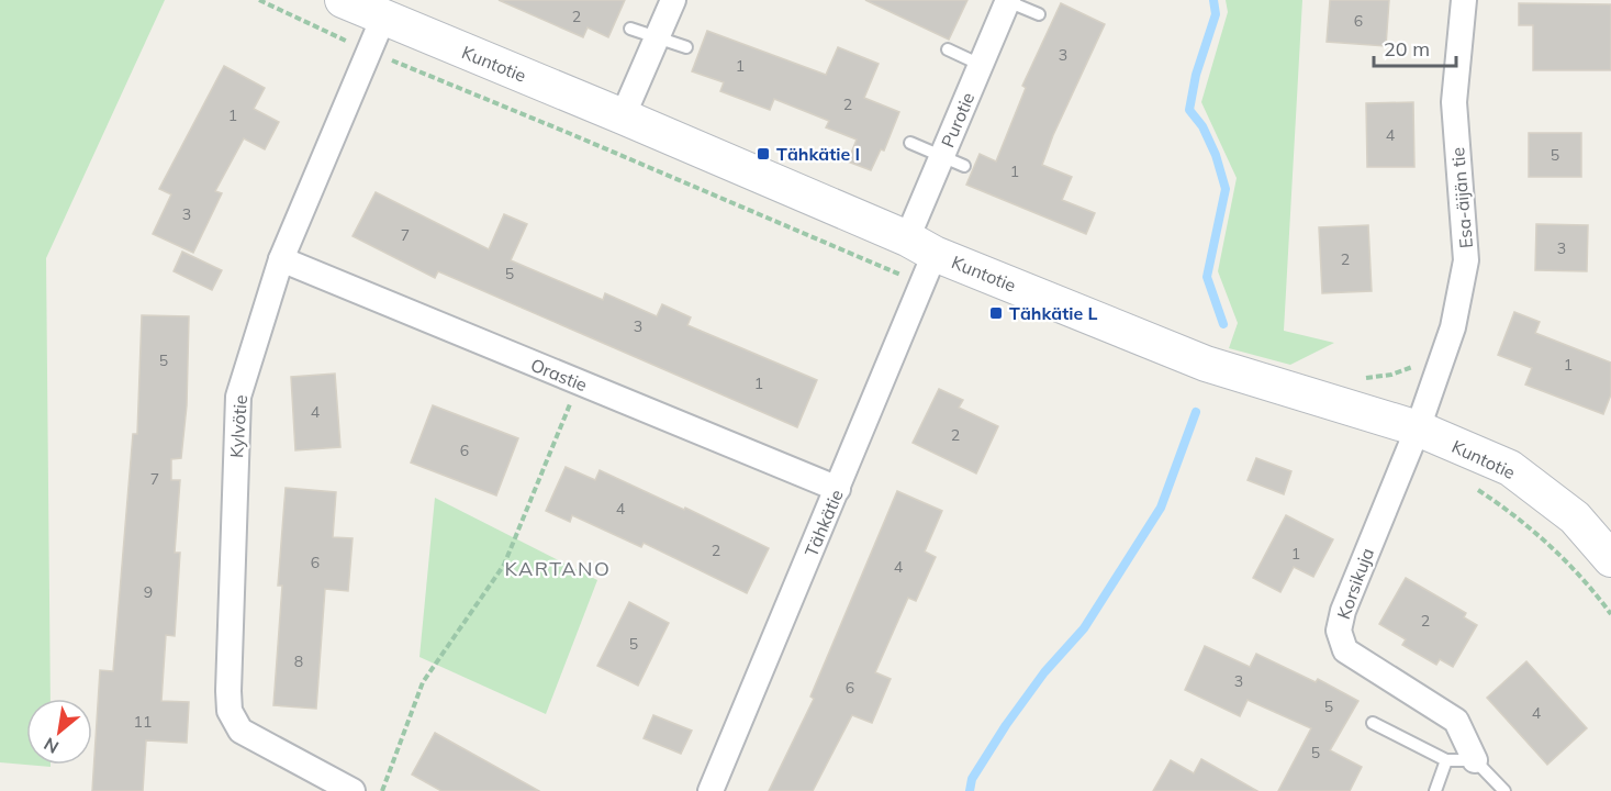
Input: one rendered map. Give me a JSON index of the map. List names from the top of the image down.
{
  "streets": {
    "street": [
      "Kuntotie",
      "Purotie",
      "Esa-äijän tie",
      "Orastie",
      "Kylvötie",
      "Tähkätie",
      "Korsikuja"
    ]
  },
  "crossings": [
    ["Kuntotie", "Purotie"],
    ["Kuntotie", "Esa-äijän tie"],
    ["Kuntotie", "Kylvötie"],
    ["Kuntotie", "Tähkätie"],
    ["Kuntotie", "Korsikuja"],
    ["Purotie", "Tähkätie"],
    ["Esa-äijän tie", "Korsikuja"],
    ["Orastie", "Kylvötie"],
    ["Orastie", "Tähkätie"]
  ],
  "districts": ["KARTANO"],
  "places": {
    "transit": ["Tähkätie I", "Tähkätie L"]
  },
  "house_numbers": [
    "2",
    "6",
    "3",
    "1",
    "2",
    "1",
    "4",
    "5",
    "1",
    "3",
    "7",
    "3",
    "2",
    "5",
    "3",
    "5",
    "1",
    "1",
    "4",
    "2",
    "6",
    "7",
    "4",
    "2",
    "1",
    "6",
    "4",
    "9",
    "2",
    "5",
    "8",
    "3",
    "6",
    "5",
    "4",
    "11",
    "5"
  ],
  "scale_bar": "20 m",
  "north": "bottom left"
}
